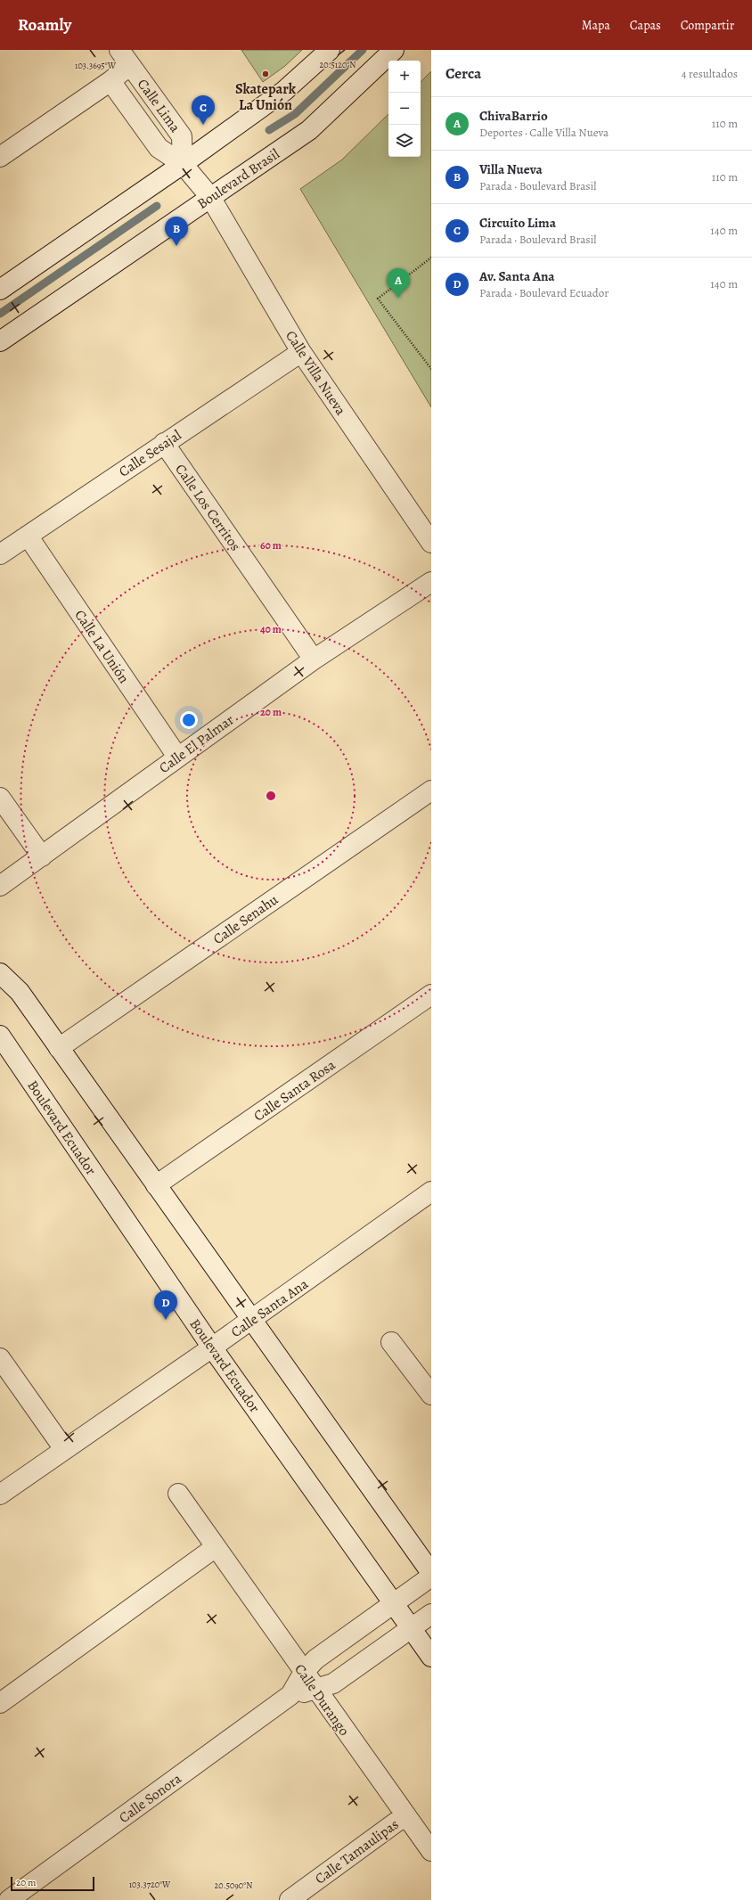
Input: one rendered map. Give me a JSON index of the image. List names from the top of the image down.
{
  "streets": {
    "street": [
      "Calle Lima",
      "Boulevard Brasil",
      "Calle Villa Nueva",
      "Calle Sesajal",
      "Calle Los Cerritos",
      "Calle La Unión",
      "Calle El Palmar",
      "Calle Senahu",
      "Calle Santa Rosa",
      "Boulevard Ecuador",
      "Calle Santa Ana",
      "Calle Durango",
      "Calle Sonora",
      "Calle Tamaulipas"
    ]
  },
  "crossings": [
    ["Calle Lima", "Calle Villa Nueva"],
    ["Boulevard Brasil", "Calle Villa Nueva"],
    ["Calle Villa Nueva", "Calle Sesajal"],
    ["Calle Sesajal", "Calle Los Cerritos"],
    ["Calle Sesajal", "Calle La Unión"],
    ["Calle Los Cerritos", "Calle El Palmar"],
    ["Calle La Unión", "Calle El Palmar"],
    ["Boulevard Ecuador", "Calle Santa Ana"],
    ["Boulevard Ecuador", "Calle Sonora"],
    ["Calle Durango", "Calle Sonora"],
    ["Calle Durango", "Calle Tamaulipas"]
  ],
  "places": ["Skatepark La Unión"],
  "scale_bar": "20 m",
  "page": {
    "header": "Roamly",
    "nav": ["Mapa", "Capas", "Compartir"],
    "heading": ["Cerca", "4 resultados"],
    "map_buttons": ["+", "−"],
    "pins": [
      "C",
      "B",
      "A",
      "D"
    ],
    "list": [
      {
        "mark": "A",
        "name": "ChivaBarrio",
        "note": "Deportes · Calle Villa Nueva",
        "value": "110 m"
      },
      {
        "mark": "B",
        "name": "Villa Nueva",
        "note": "Parada · Boulevard Brasil",
        "value": "110 m"
      },
      {
        "mark": "C",
        "name": "Circuito Lima",
        "note": "Parada · Boulevard Brasil",
        "value": "140 m"
      },
      {
        "mark": "D",
        "name": "Av. Santa Ana",
        "note": "Parada · Boulevard Ecuador",
        "value": "140 m"
      }
    ],
    "scale": "20 m"
  },
  "coordinates": [
    "20.5120°N",
    "103.3695°W",
    "103.3720°W",
    "20.5090°N"
  ],
  "rings": ["60 m", "40 m", "20 m"]
}
